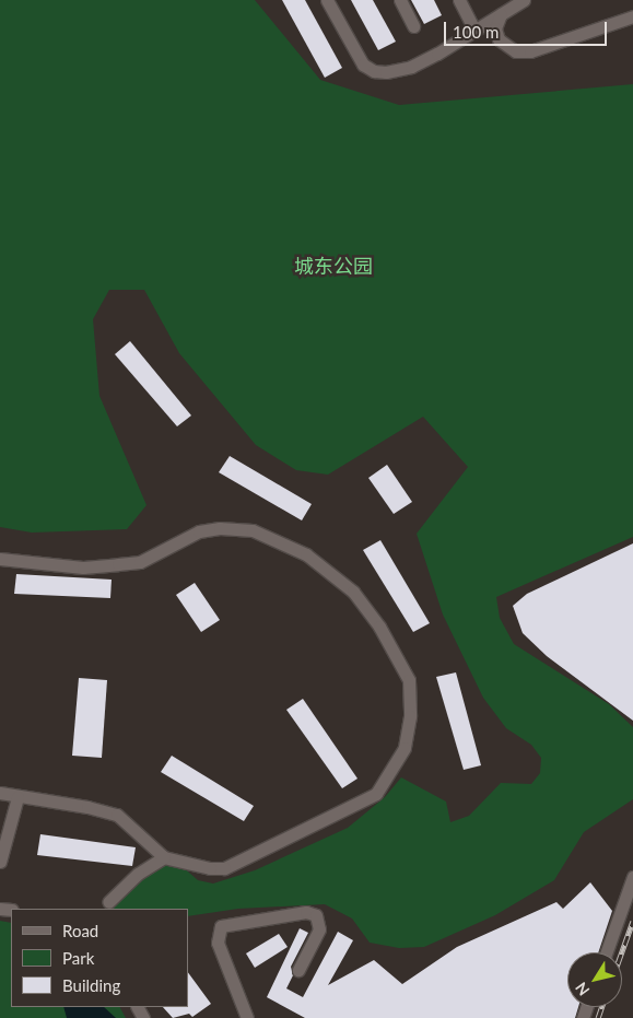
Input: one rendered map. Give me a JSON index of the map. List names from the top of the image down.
{
  "parks": ["城东公园"],
  "legend": ["Road", "Park", "Building"],
  "scale_bar": "100 m",
  "north": "bottom left"
}
